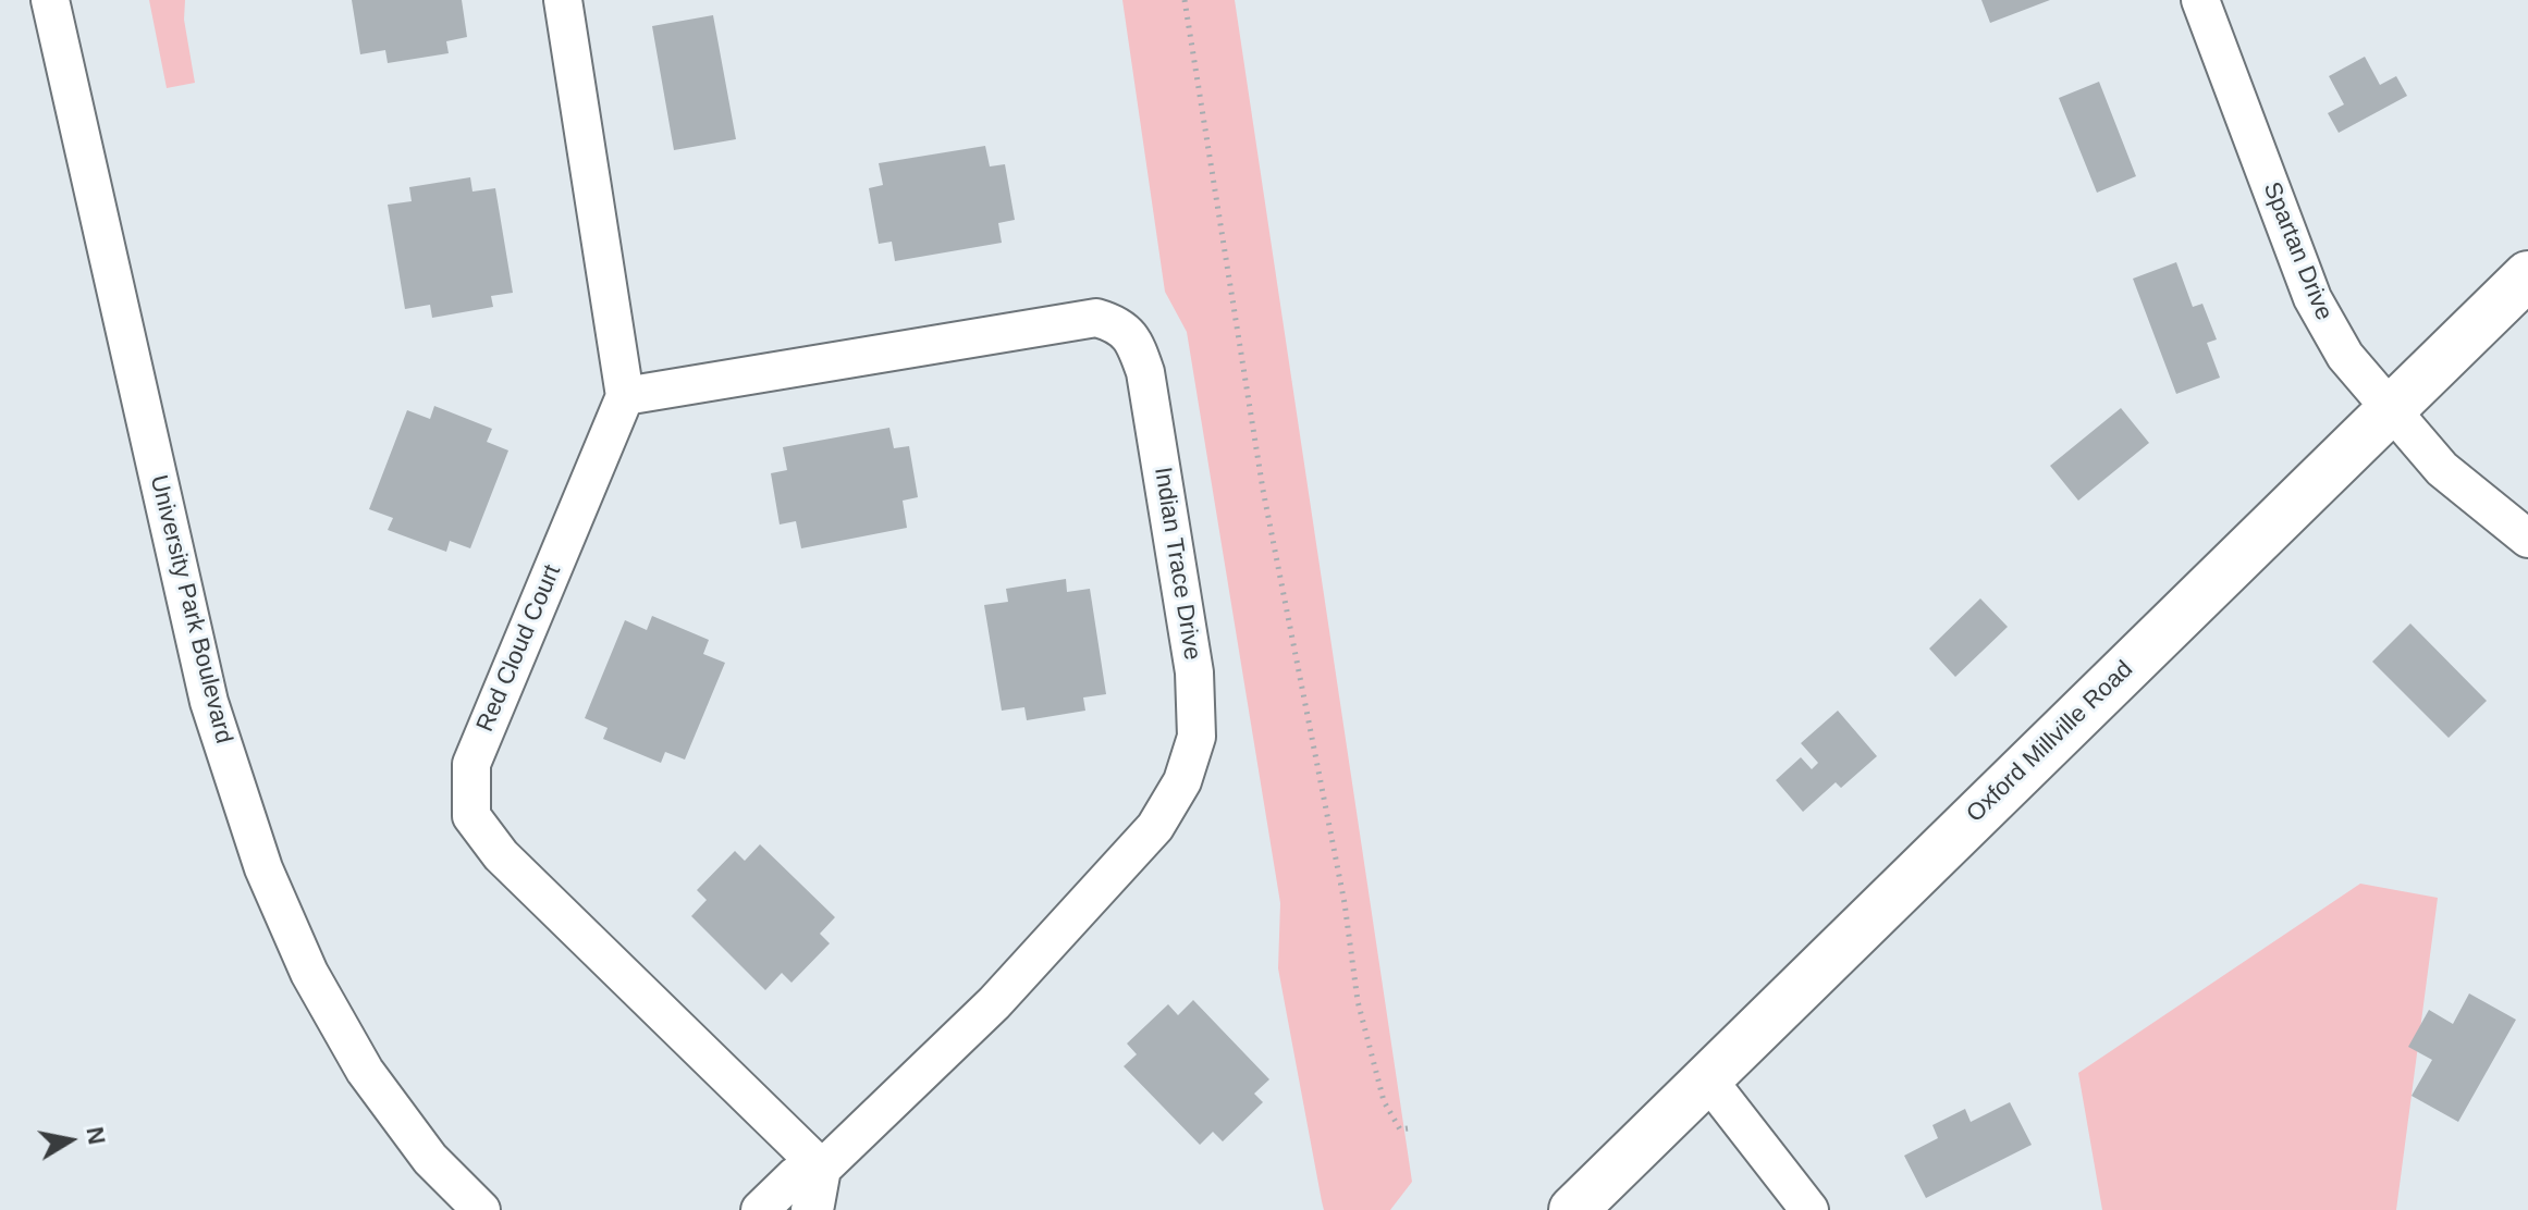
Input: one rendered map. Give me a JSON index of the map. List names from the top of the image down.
{
  "streets": {
    "highway": ["Oxford Millville Road"],
    "street": [
      "Spartan Drive",
      "Indian Trace Drive",
      "University Park Boulevard",
      "Red Cloud Court"
    ]
  },
  "crossings": [
    ["Spartan Drive", "Oxford Millville Road"],
    ["Indian Trace Drive", "Red Cloud Court"]
  ],
  "north": "right"
}
